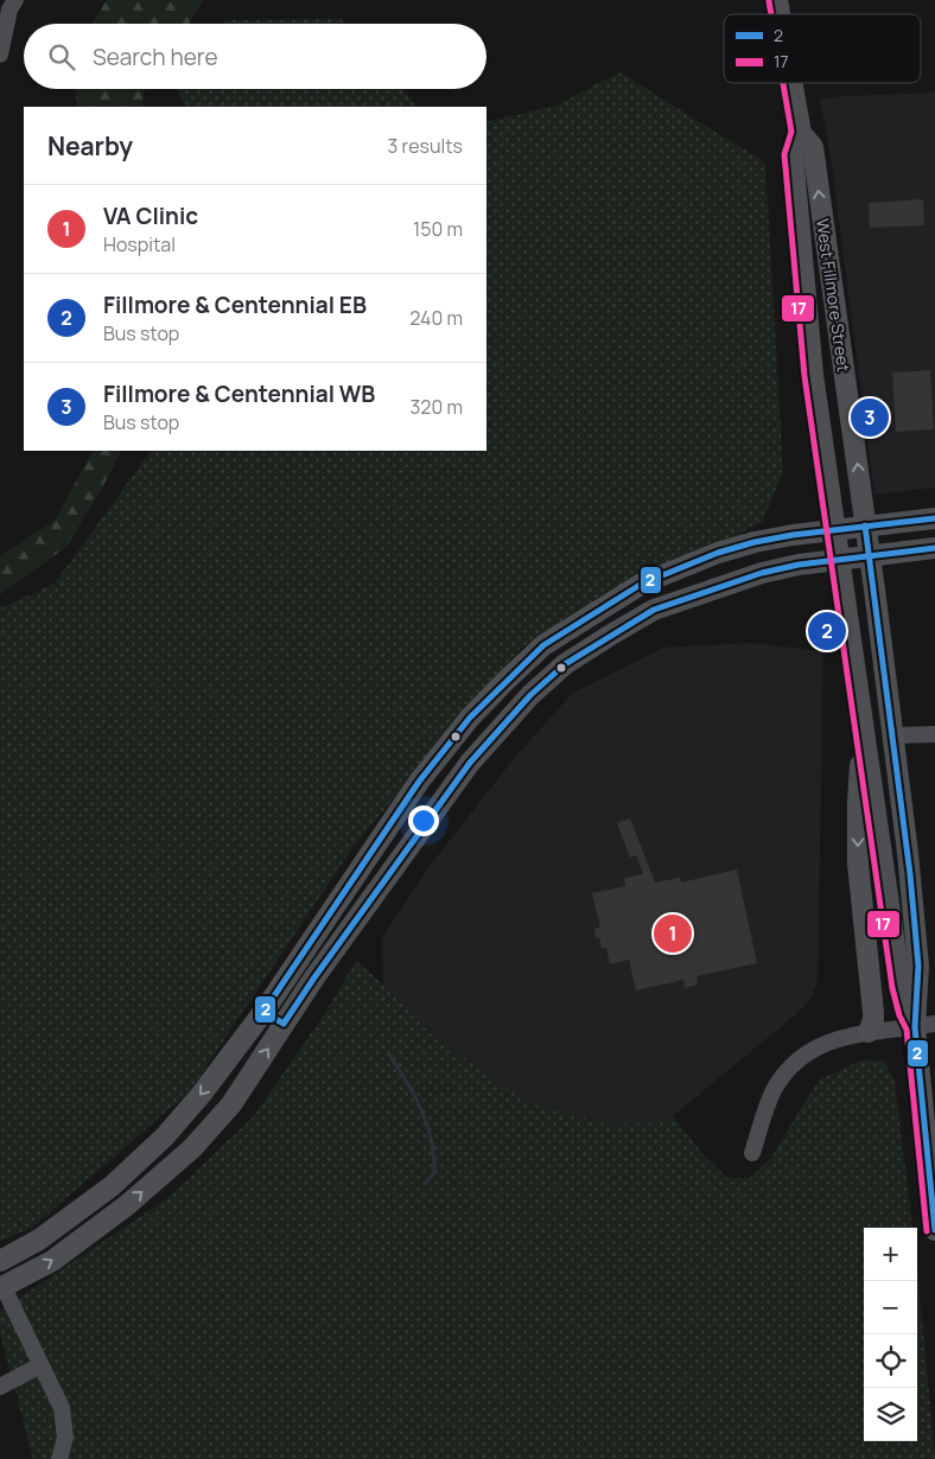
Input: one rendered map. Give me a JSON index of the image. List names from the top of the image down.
{
  "streets": {
    "main road": ["West Fillmore Street"]
  },
  "lines": ["transit line 17", "transit line 2"],
  "legend": ["2", "17"],
  "page": {
    "search": "Search here",
    "heading": ["Nearby", "3 results"],
    "list": [
      {
        "mark": "1",
        "name": "VA Clinic",
        "note": "Hospital",
        "value": "150 m"
      },
      {
        "mark": "2",
        "name": "Fillmore & Centennial EB",
        "note": "Bus stop",
        "value": "240 m"
      },
      {
        "mark": "3",
        "name": "Fillmore & Centennial WB",
        "note": "Bus stop",
        "value": "320 m"
      }
    ],
    "pins": ["3", "2", "1"],
    "map_buttons": ["+", "−"]
  }
}
